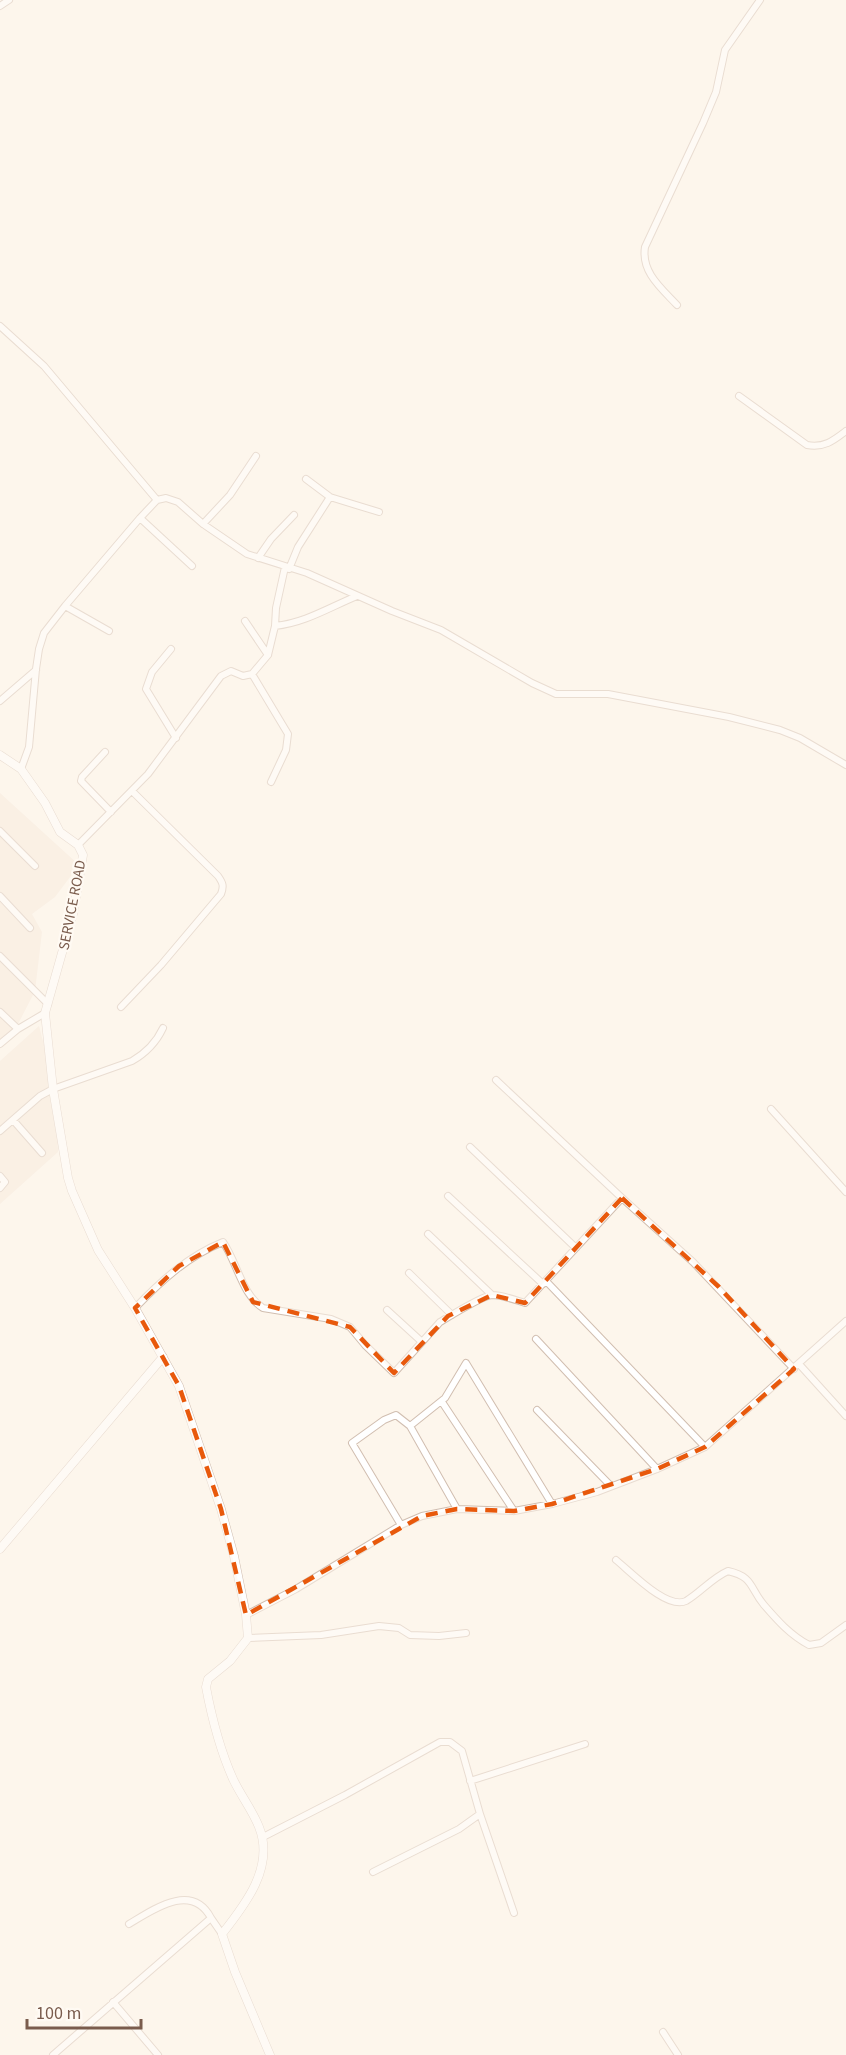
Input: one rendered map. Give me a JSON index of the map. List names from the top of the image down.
{
  "streets": {
    "street": ["SERVICE ROAD"]
  },
  "scale_bar": "100 m"
}
